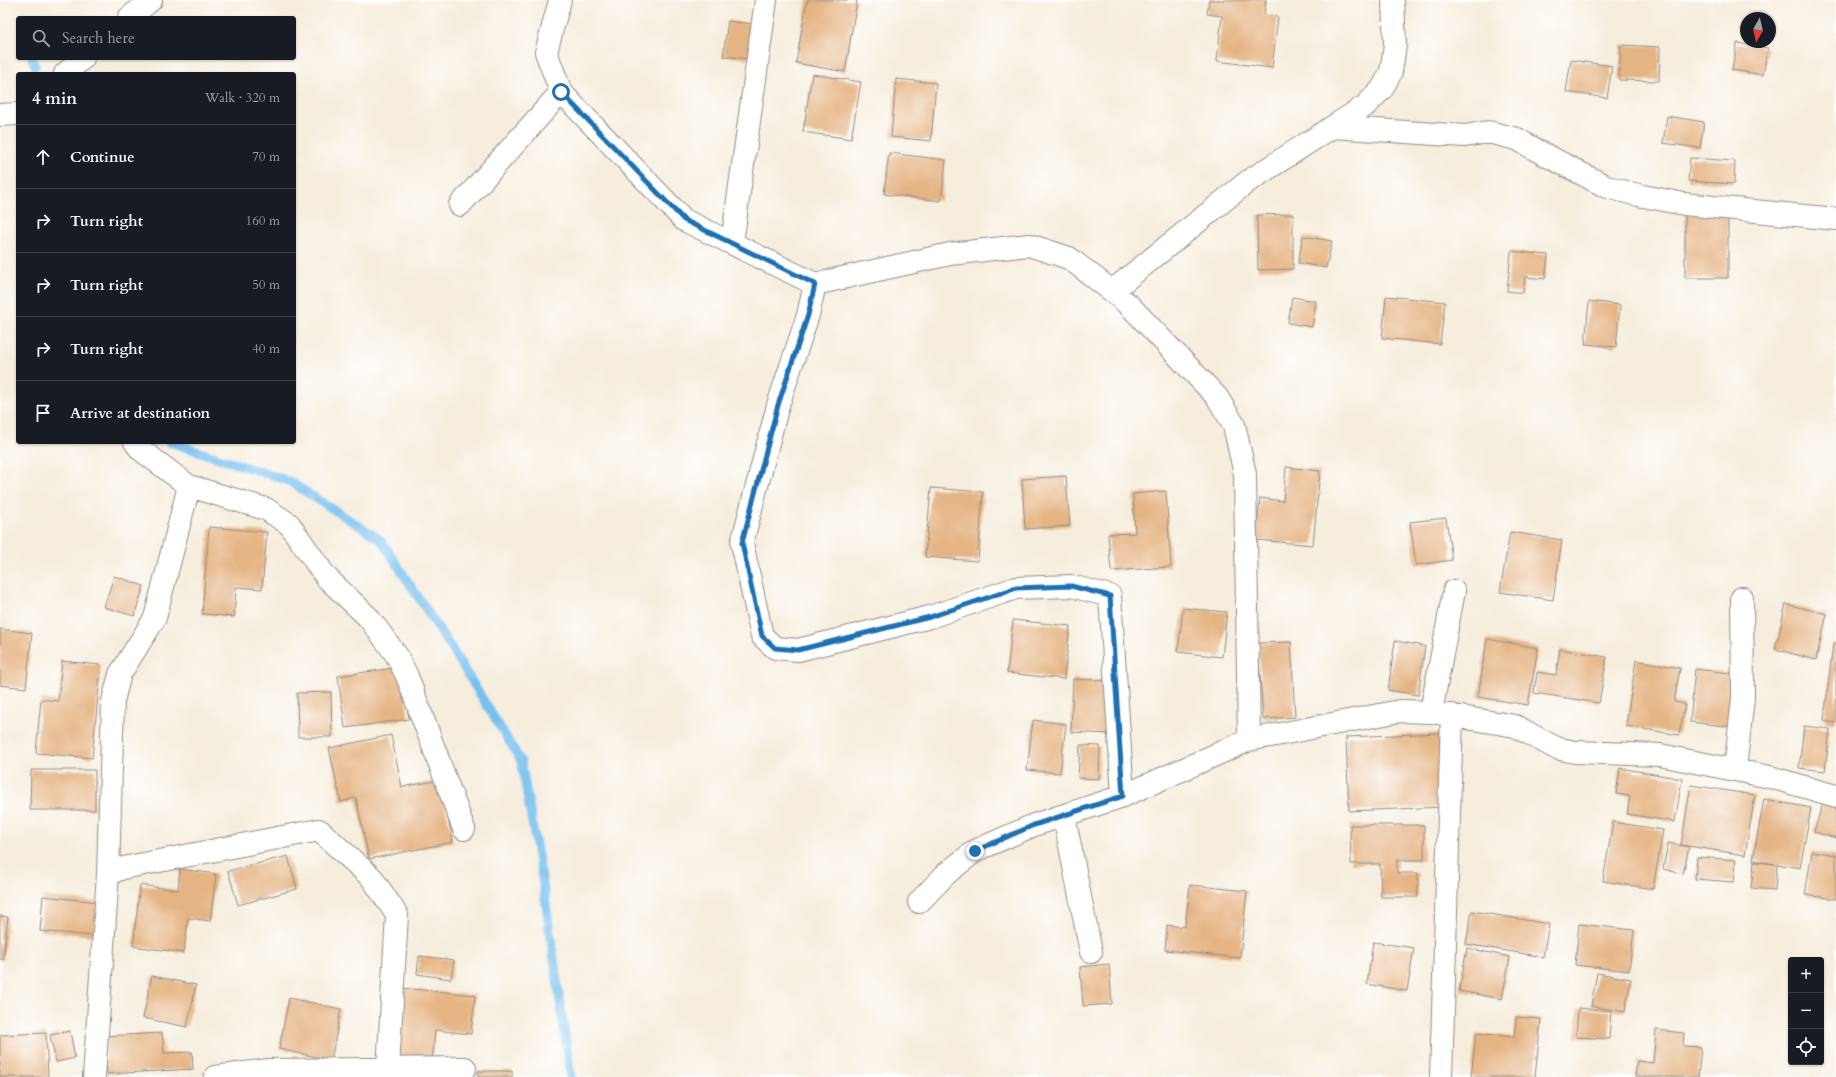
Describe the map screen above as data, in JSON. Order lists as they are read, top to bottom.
{
  "north": "bottom",
  "page": {
    "search": "Search here",
    "heading": ["4 min", "Walk · 320 m"],
    "list": [
      ["Continue", "70 m"],
      ["Turn right", "160 m"],
      ["Turn right", "50 m"],
      ["Turn right", "40 m"],
      "Arrive at destination"
    ],
    "map_buttons": ["+", "−"]
  }
}
